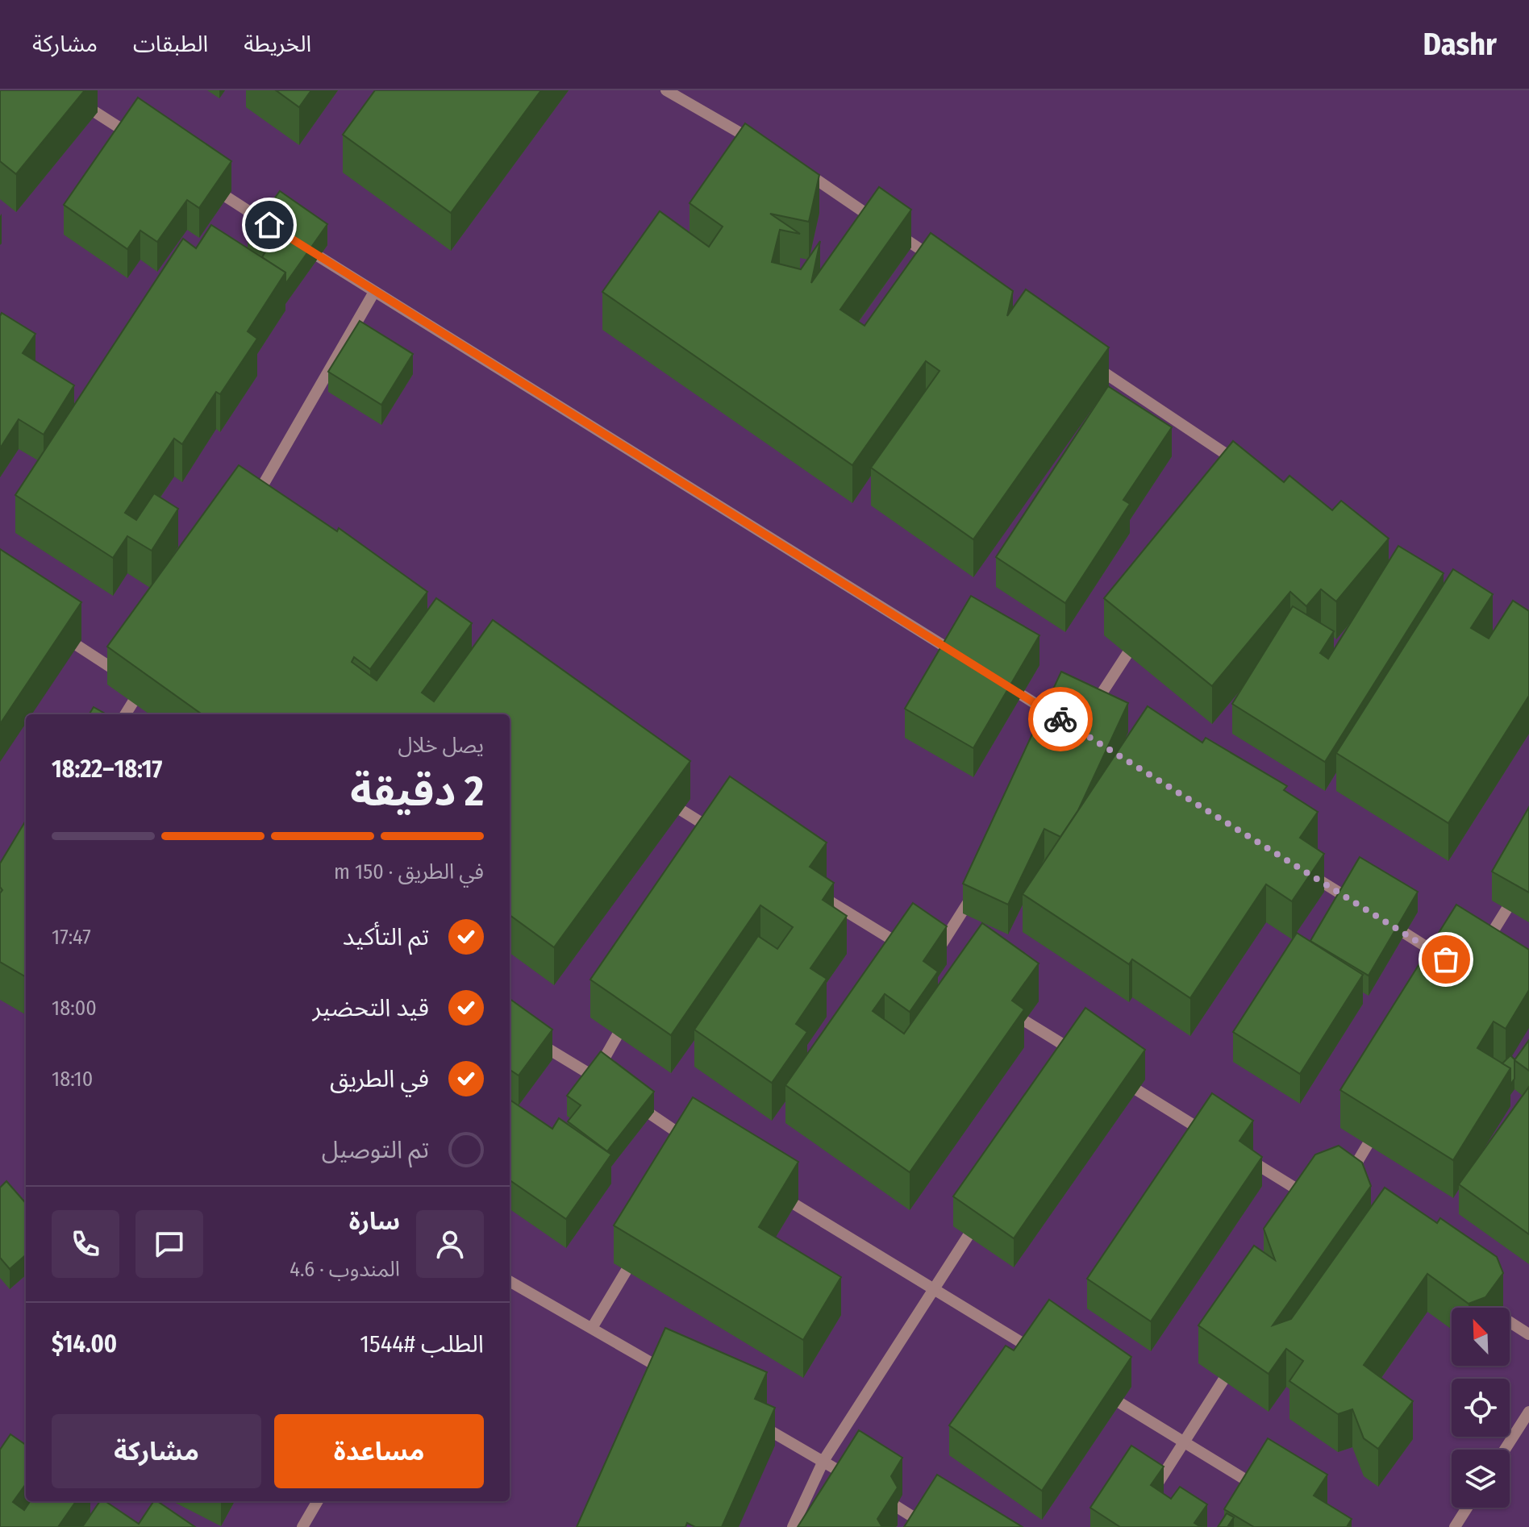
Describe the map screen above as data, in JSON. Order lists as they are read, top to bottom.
{
  "north": "top left",
  "page": {
    "header": "Dashr",
    "nav": ["الخريطة", "الطبقات", "مشاركة"],
    "heading": ["2 دقيقة", "يصل خلال", "18:17–18:22"],
    "panel": [
      "سارة",
      "المندوب · 4.6",
      "الطلب #1544",
      "$14.00"
    ],
    "bar": "في الطريق · 150 m",
    "list": [
      ["تم التأكيد", "17:47"],
      ["قيد التحضير", "18:00"],
      ["في الطريق", "18:10"],
      "تم التوصيل"
    ],
    "buttons": ["مساعدة", "مشاركة"]
  }
}
